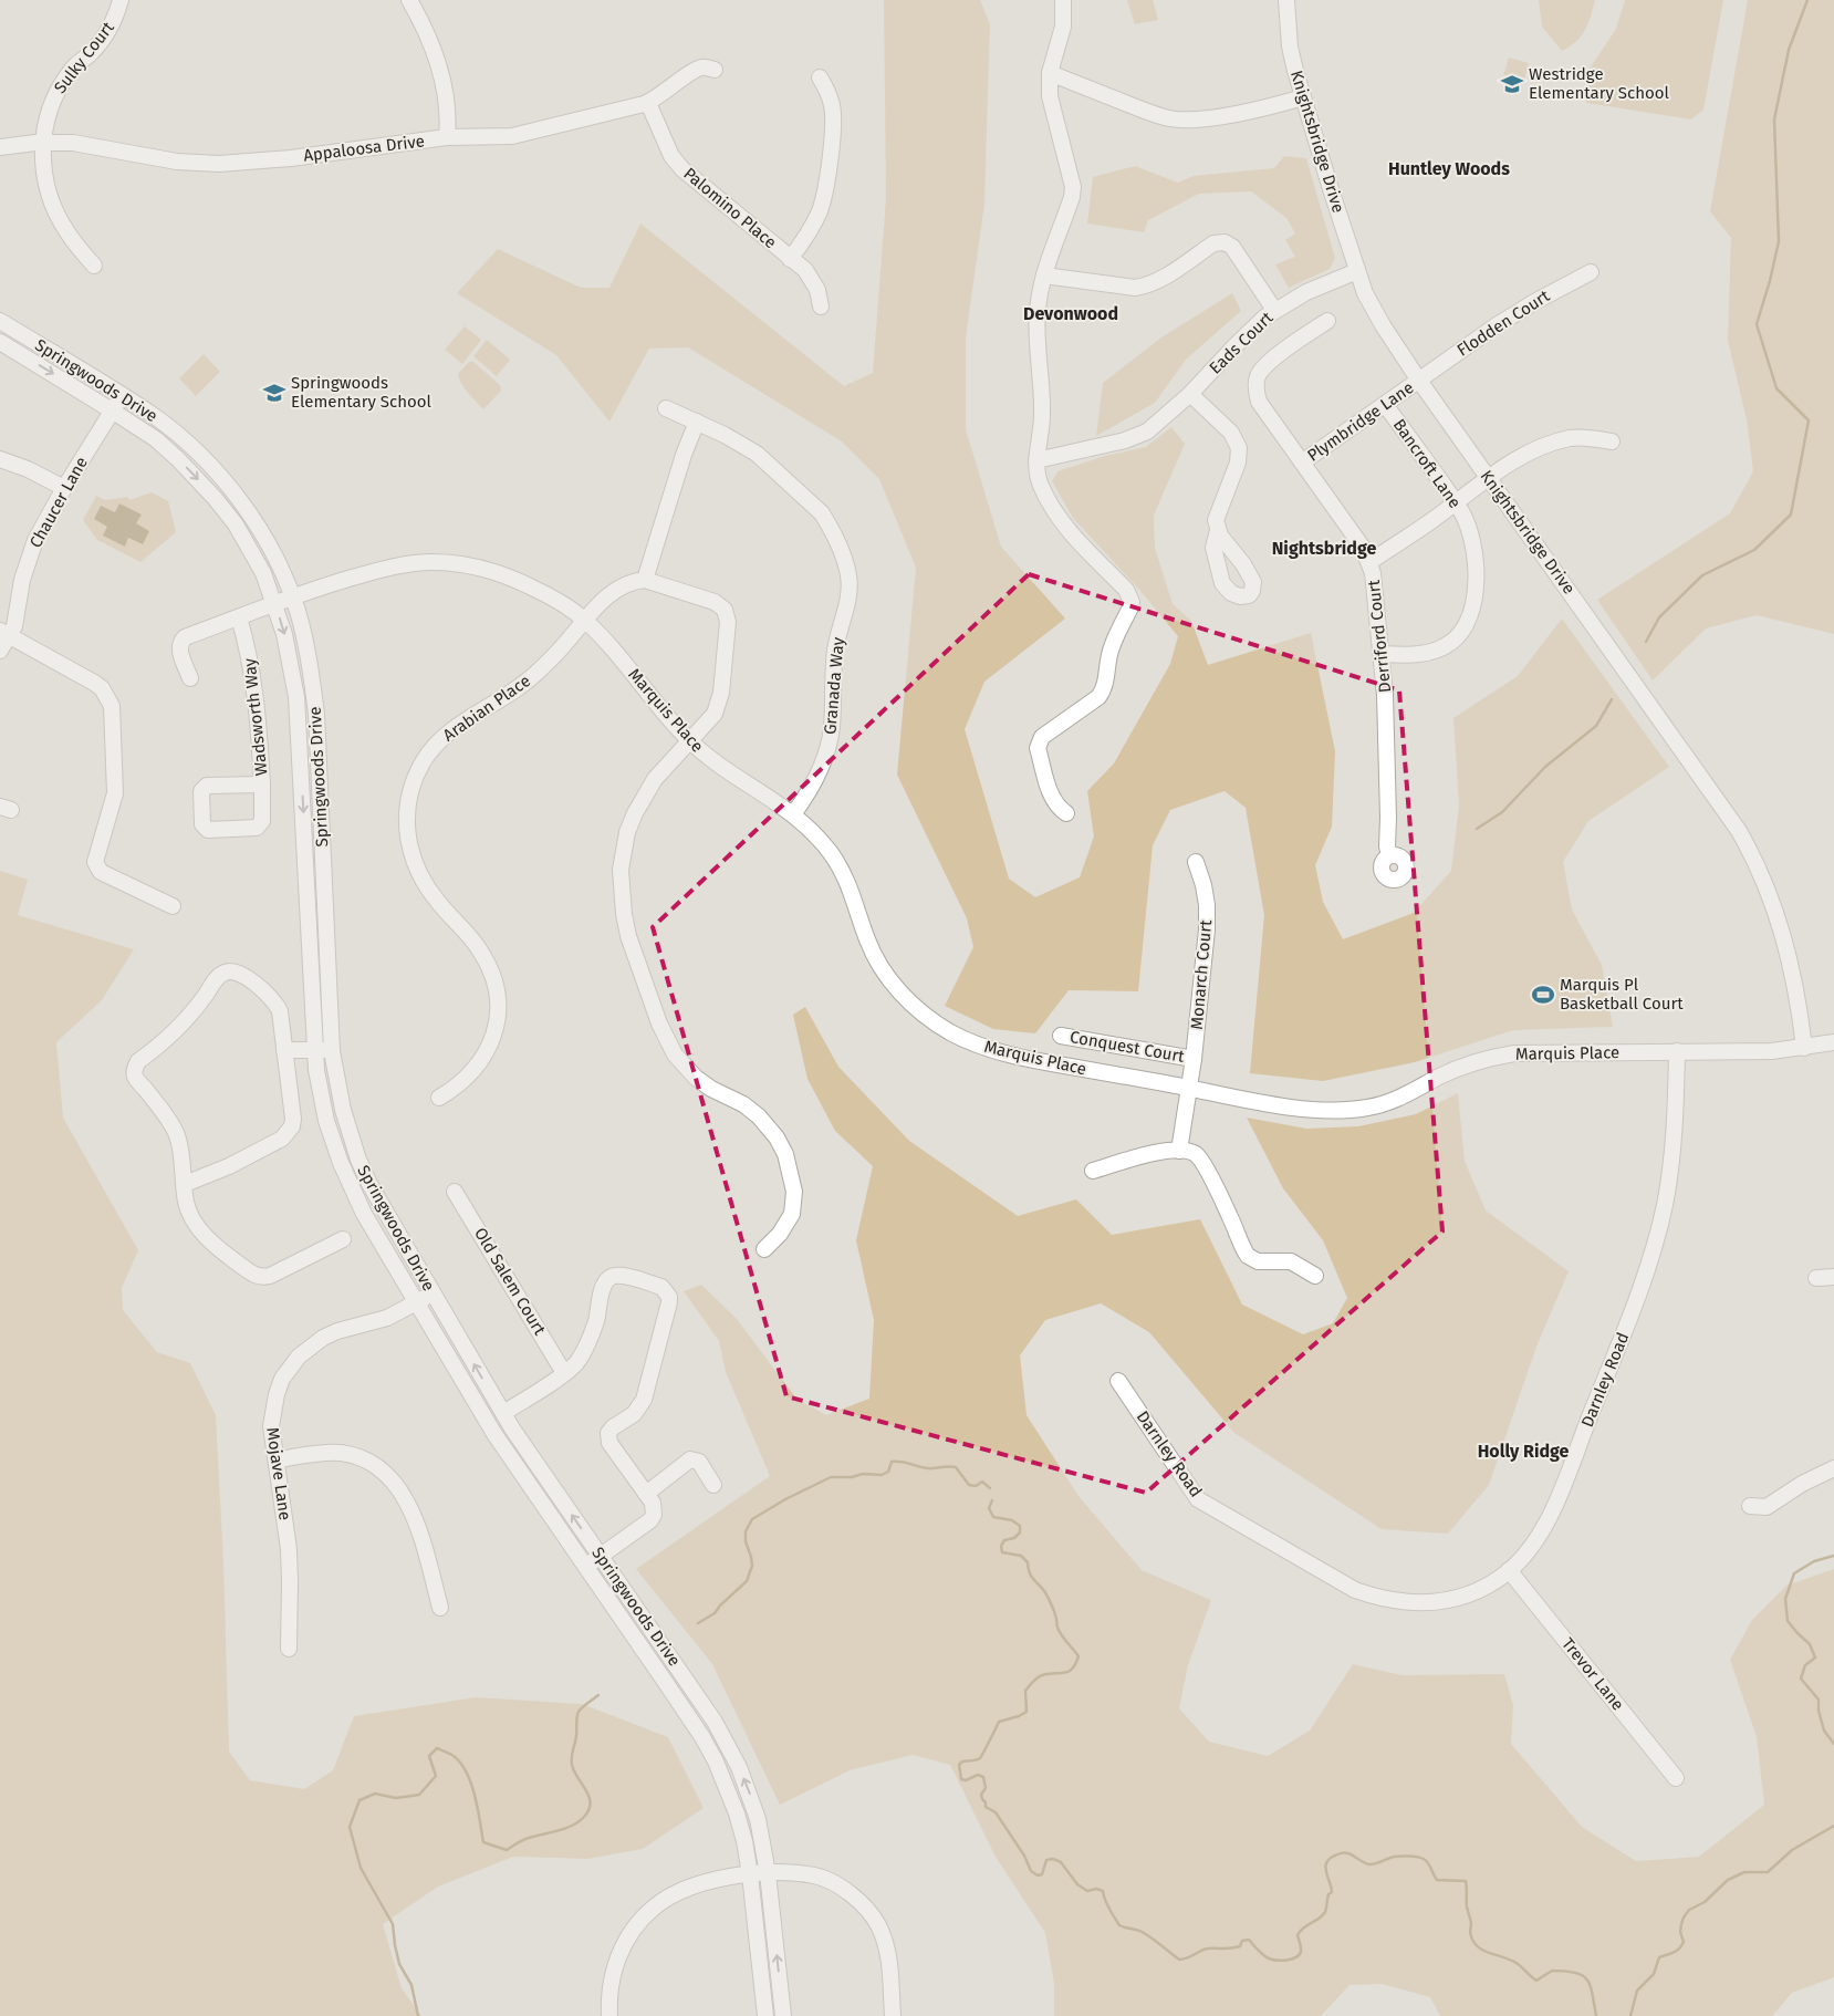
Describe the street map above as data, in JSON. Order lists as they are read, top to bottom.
{
  "streets": {
    "street": [
      "Sulky Court",
      "Knightsbridge Drive",
      "Appaloosa Drive",
      "Palomino Place",
      "Flodden Court",
      "Eads Court",
      "Springwoods Drive",
      "Plymbridge Lane",
      "Bancroft Lane",
      "Chaucer Lane",
      "Derriford Court",
      "Granada Way",
      "Arabian Place",
      "Marquis Place",
      "Wadsworth Way",
      "Monarch Court",
      "Conquest Court",
      "Old Salem Court",
      "Darnley Road",
      "Mojave Lane",
      "Trevor Lane"
    ]
  },
  "crossings": [
    ["Sulky Court", "Appaloosa Drive"],
    ["Knightsbridge Drive", "Flodden Court"],
    ["Knightsbridge Drive", "Eads Court"],
    ["Knightsbridge Drive", "Plymbridge Lane"],
    ["Knightsbridge Drive", "Marquis Place"],
    ["Appaloosa Drive", "Palomino Place"],
    ["Flodden Court", "Plymbridge Lane"],
    ["Springwoods Drive", "Chaucer Lane"],
    ["Springwoods Drive", "Marquis Place"],
    ["Springwoods Drive", "Mojave Lane"],
    ["Plymbridge Lane", "Bancroft Lane"],
    ["Plymbridge Lane", "Derriford Court"],
    ["Bancroft Lane", "Derriford Court"],
    ["Granada Way", "Marquis Place"],
    ["Arabian Place", "Marquis Place"],
    ["Marquis Place", "Monarch Court"],
    ["Marquis Place", "Darnley Road"],
    ["Monarch Court", "Conquest Court"],
    ["Darnley Road", "Trevor Lane"]
  ],
  "districts": [
    "Huntley Woods",
    "Devonwood",
    "Nightsbridge",
    "Holly Ridge"
  ],
  "places": {
    "school or university": ["Westridge Elementary School", "Springwoods Elementary School"],
    "sports": ["Marquis Pl Basketball Court"]
  }
}
